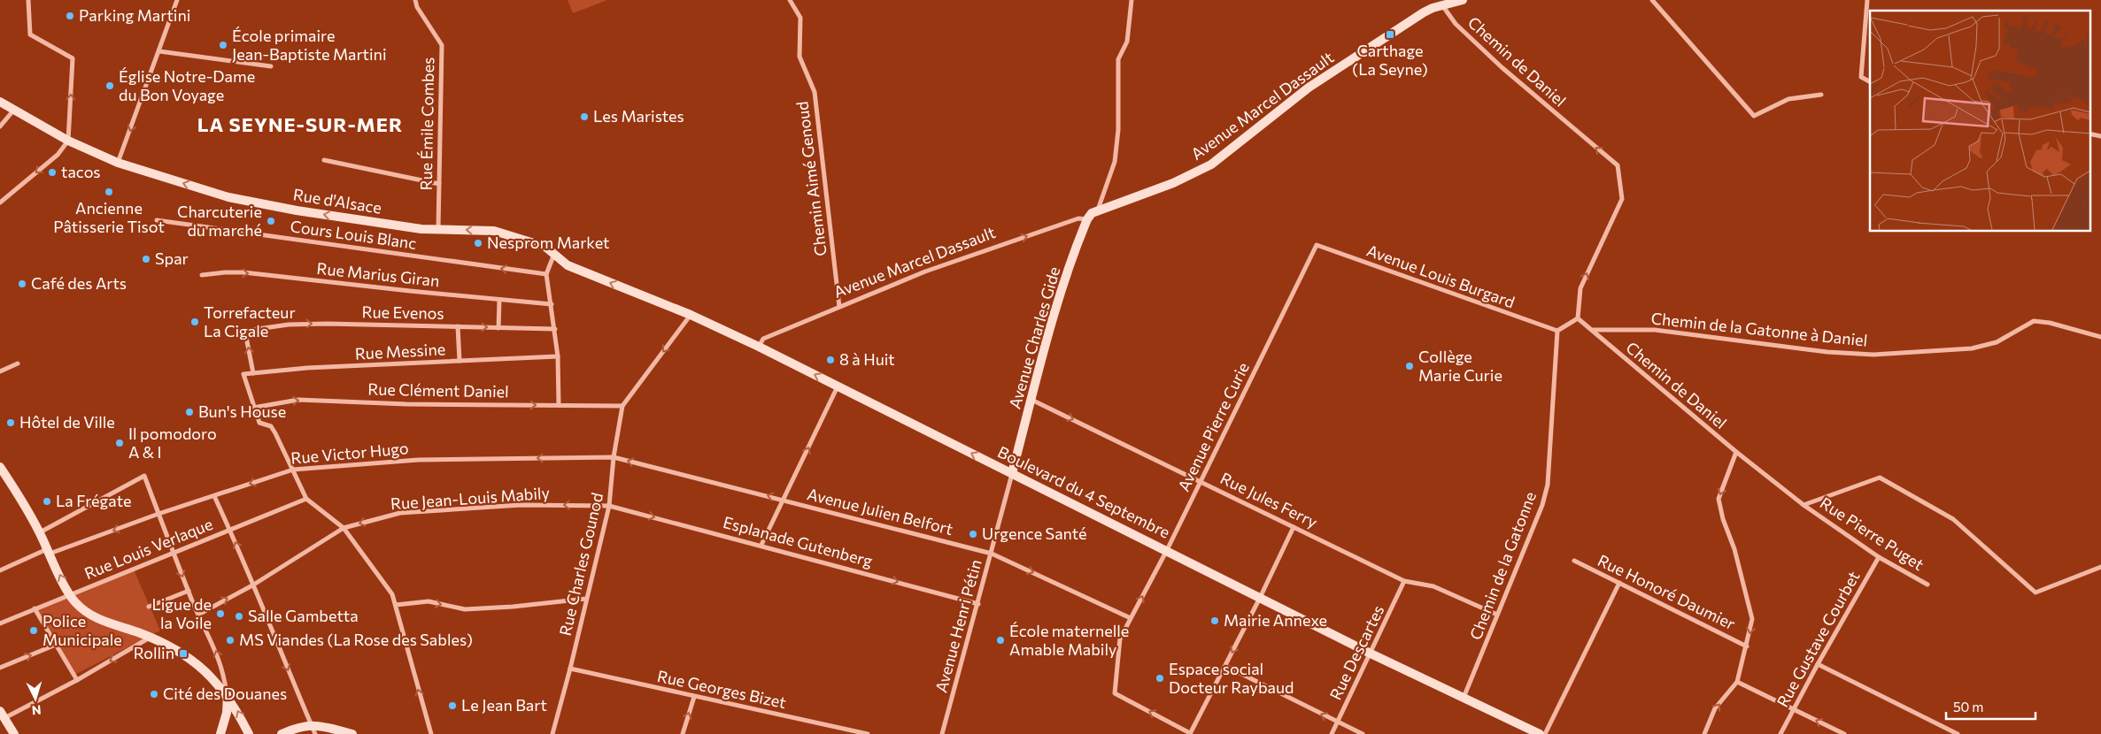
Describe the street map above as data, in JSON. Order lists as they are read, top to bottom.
{
  "streets": {
    "street": [
      "Chemin de Daniel",
      "Avenue Marcel Dassault",
      "Rue Émile Combes",
      "Chemin Aimé Genoud",
      "Rue d'Alsace",
      "Cours Louis Blanc",
      "Rue Marius Giran",
      "Avenue Louis Burgard",
      "Rue Evenos",
      "Chemin de la Gatonne à Daniel",
      "Avenue Charles Gide",
      "Rue Messine",
      "Rue Clément Daniel",
      "Avenue Pierre Curie",
      "Rue Victor Hugo",
      "Boulevard du 4 Septembre",
      "Rue Jean-Louis Mabily",
      "Rue Jules Ferry",
      "Avenue Julien Belfort",
      "Rue Pierre Puget",
      "Esplanade Gutenberg",
      "Rue Louis Verlaque",
      "Rue Charles Gounod",
      "Chemin de la Gatonne",
      "Rue Honoré Daumier",
      "Avenue Henri Pétin",
      "Rue Gustave Courbet",
      "Rue Descartes",
      "Rue Georges Bizet"
    ]
  },
  "crossings": [
    ["Chemin de Daniel", "Avenue Marcel Dassault"],
    ["Chemin de Daniel", "Chemin de la Gatonne à Daniel"],
    ["Chemin de Daniel", "Rue Pierre Puget"],
    ["Avenue Marcel Dassault", "Chemin Aimé Genoud"],
    ["Avenue Marcel Dassault", "Avenue Charles Gide"],
    ["Avenue Marcel Dassault", "Boulevard du 4 Septembre"],
    ["Rue Émile Combes", "Rue d'Alsace"],
    ["Rue d'Alsace", "Boulevard du 4 Septembre"],
    ["Rue d'Alsace", "Rue Charles Gounod"],
    ["Avenue Louis Burgard", "Avenue Pierre Curie"],
    ["Avenue Louis Burgard", "Chemin de la Gatonne"],
    ["Rue Evenos", "Rue Messine"],
    ["Avenue Charles Gide", "Boulevard du 4 Septembre"],
    ["Avenue Charles Gide", "Rue Jules Ferry"],
    ["Avenue Charles Gide", "Avenue Henri Pétin"],
    ["Rue Messine", "Rue Clément Daniel"],
    ["Rue Clément Daniel", "Rue Charles Gounod"],
    ["Avenue Pierre Curie", "Boulevard du 4 Septembre"],
    ["Avenue Pierre Curie", "Rue Jules Ferry"],
    ["Avenue Pierre Curie", "Avenue Julien Belfort"],
    ["Rue Victor Hugo", "Avenue Julien Belfort"],
    ["Rue Victor Hugo", "Rue Charles Gounod"],
    ["Boulevard du 4 Septembre", "Rue Charles Gounod"],
    ["Boulevard du 4 Septembre", "Chemin de la Gatonne"],
    ["Boulevard du 4 Septembre", "Avenue Henri Pétin"],
    ["Boulevard du 4 Septembre", "Rue Descartes"],
    ["Rue Jean-Louis Mabily", "Esplanade Gutenberg"],
    ["Rue Jean-Louis Mabily", "Rue Charles Gounod"],
    ["Rue Jules Ferry", "Chemin de la Gatonne"],
    ["Rue Jules Ferry", "Rue Descartes"],
    ["Avenue Julien Belfort", "Rue Charles Gounod"],
    ["Avenue Julien Belfort", "Avenue Henri Pétin"],
    ["Rue Pierre Puget", "Rue Gustave Courbet"],
    ["Esplanade Gutenberg", "Rue Charles Gounod"],
    ["Esplanade Gutenberg", "Avenue Henri Pétin"],
    ["Rue Charles Gounod", "Rue Georges Bizet"]
  ],
  "one_way": [
    "Chemin de Daniel",
    "Rue d'Alsace",
    "Cours Louis Blanc",
    "Rue Marius Giran",
    "Rue Evenos",
    "Rue Clément Daniel",
    "Rue Victor Hugo",
    "Rue Jules Ferry",
    "Esplanade Gutenberg"
  ],
  "districts": ["LA SEYNE-SUR-MER"],
  "places": {
    "other": [
      "Parking Martini",
      "École primaire Jean-Baptiste Martini",
      "Église Notre-Dame du Bon Voyage",
      "Les Maristes",
      "tacos",
      "Ancienne Pâtisserie Tisot",
      "Charcuterie du marché",
      "Nesprom Market",
      "Spar",
      "Café des Arts",
      "Torrefacteur La Cigale",
      "8 à Huit",
      "Collège Marie Curie",
      "Bun's House",
      "Hôtel de Ville",
      "Il pomodoro A & I",
      "La Frégate",
      "Urgence Santé",
      "Ligue de la Voile",
      "Salle Gambetta",
      "Mairie Annexe",
      "Police Municipale",
      "MS Viandes (La Rose des Sables)",
      "École maternelle Amable Mabily",
      "Espace social Docteur Raybaud",
      "Cité des Douanes",
      "Le Jean Bart"
    ],
    "transit": ["Carthage (La Seyne)", "Rollin"]
  },
  "scale_bar": "50 m",
  "north": "bottom"
}
